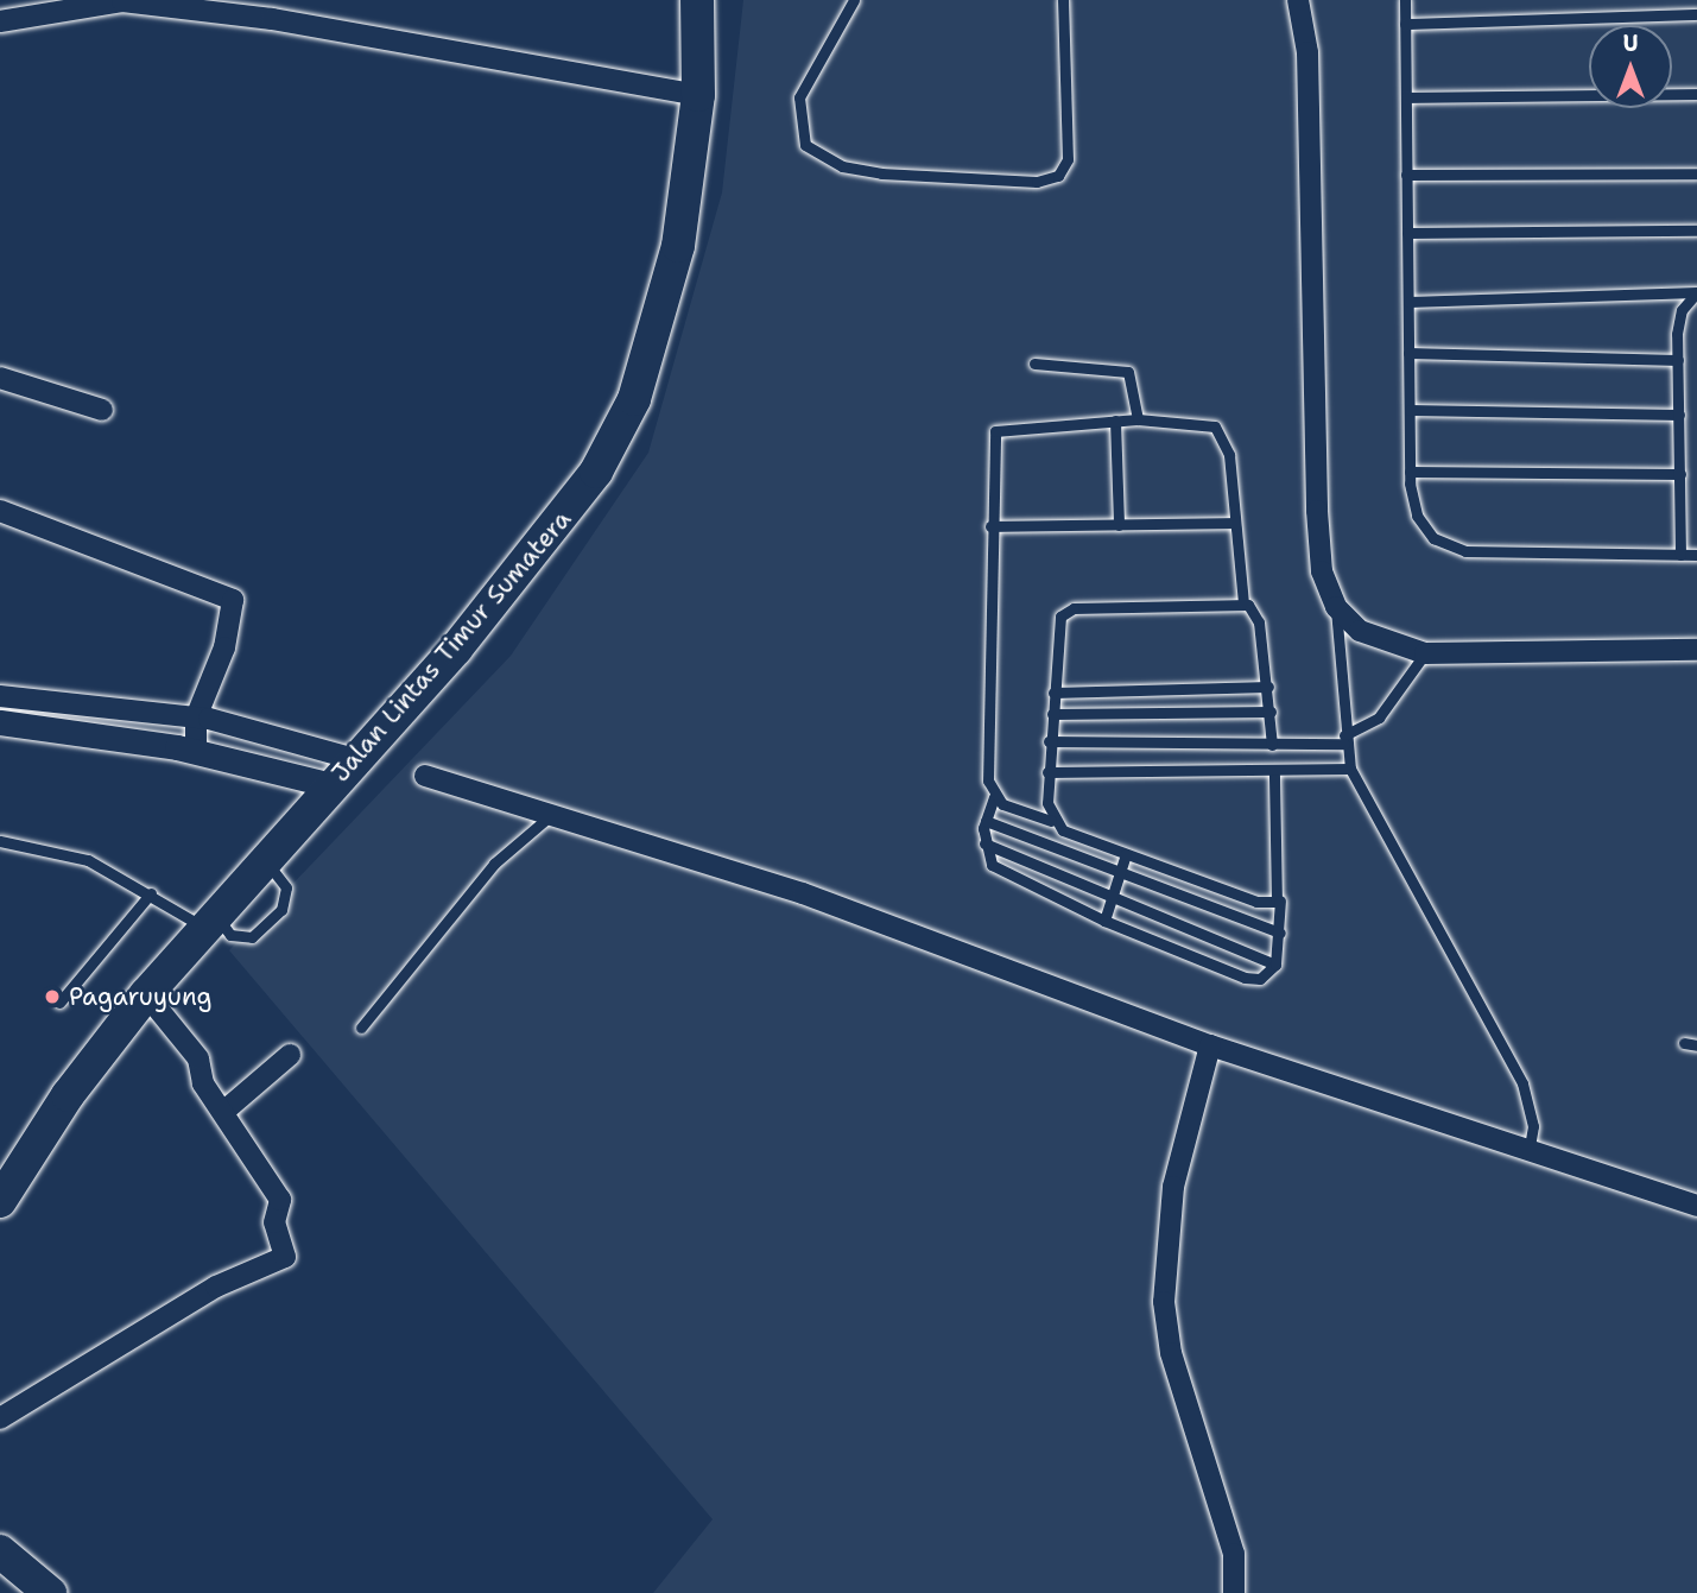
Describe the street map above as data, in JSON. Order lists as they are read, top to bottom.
{
  "streets": {
    "highway": ["Jalan Lintas Timur Sumatera"]
  },
  "places": ["Pagaruyung"],
  "north": "top"
}
